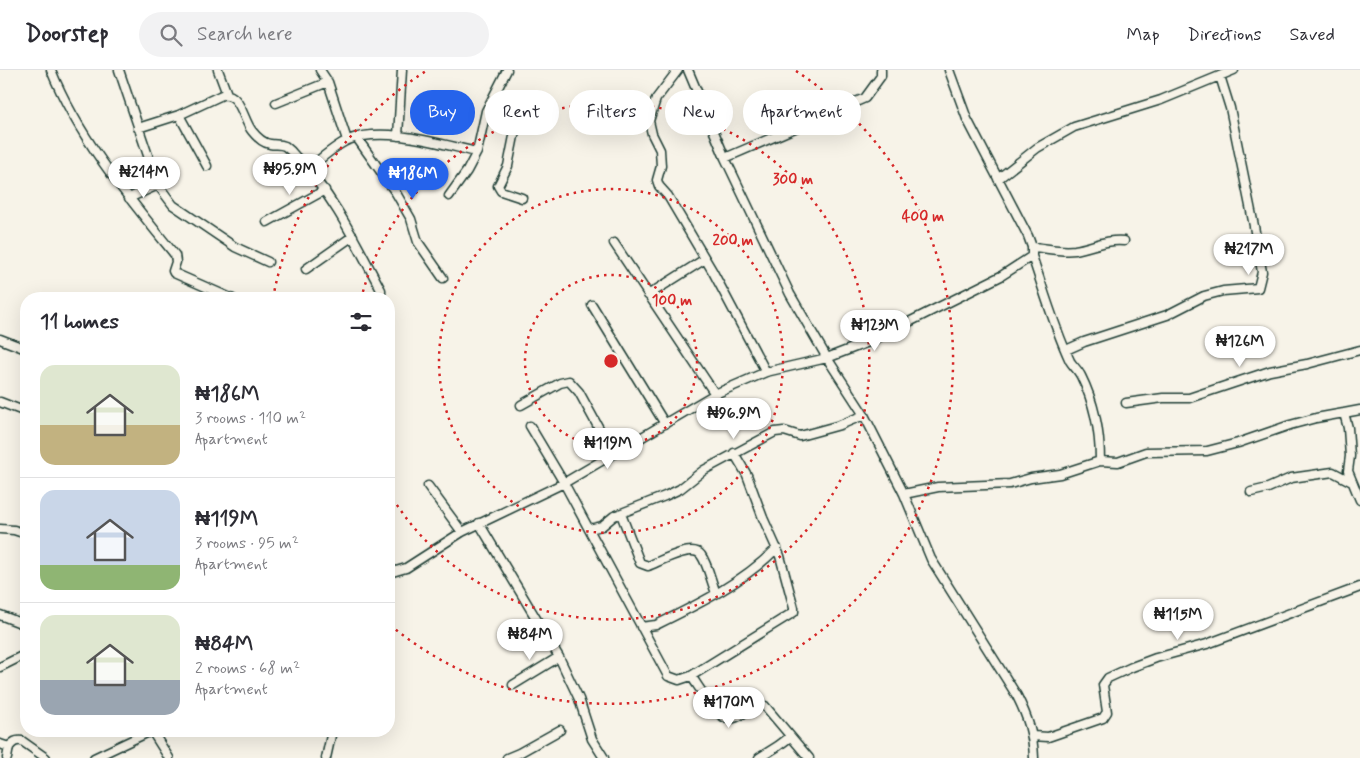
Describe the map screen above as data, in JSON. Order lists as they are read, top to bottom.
{
  "page": {
    "header": "Doorstep",
    "search": "Search here",
    "nav": ["Map", "Directions", "Saved"],
    "chip": [
      "Buy",
      "Rent",
      "Filters",
      "New",
      "Apartment"
    ],
    "price": [
      "₦95.9M",
      "₦214M",
      "₦186M",
      "₦217M",
      "₦123M",
      "₦126M",
      "₦96.9M",
      "₦119M",
      "₦115M",
      "₦84M",
      "₦170M"
    ],
    "heading": "11 homes",
    "list": [
      {
        "name": "₦186M",
        "note": "3 rooms · 110 m² · Apartment"
      },
      {
        "name": "₦119M",
        "note": "3 rooms · 95 m² · Apartment"
      },
      {
        "name": "₦84M",
        "note": "2 rooms · 68 m² · Apartment"
      }
    ]
  },
  "rings": [
    "300 m",
    "400 m",
    "200 m",
    "100 m"
  ]
}
